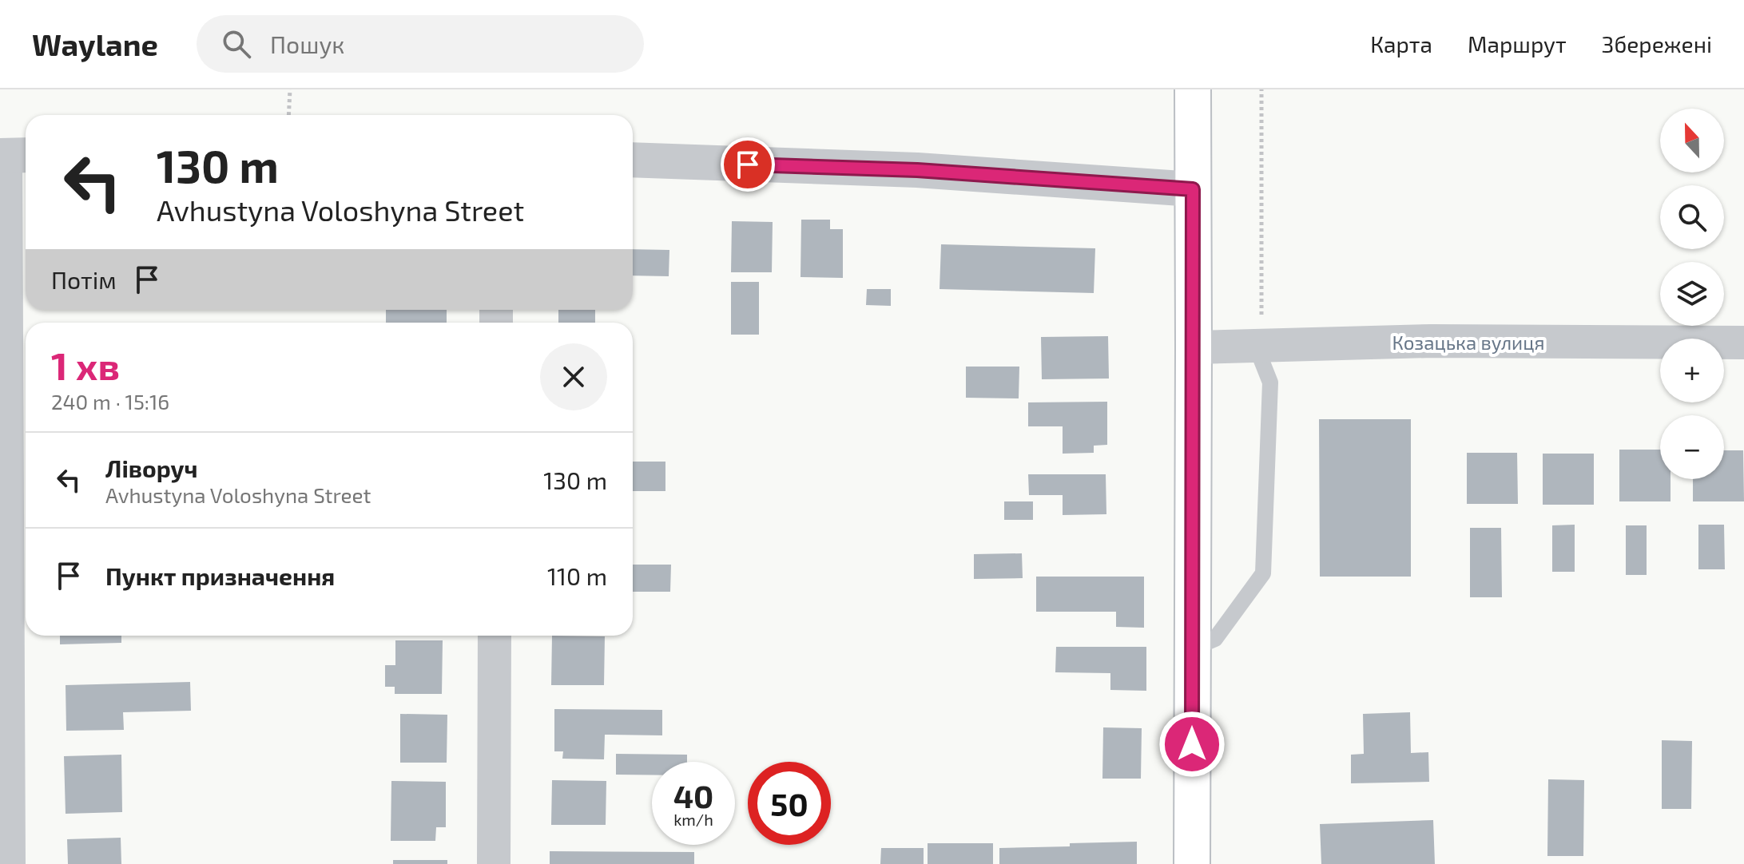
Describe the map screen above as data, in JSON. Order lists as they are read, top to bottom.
{
  "streets": {
    "street": ["Козацька вулиця"]
  },
  "north": "top",
  "page": {
    "header": "Waylane",
    "search": "Пошук",
    "nav": ["Карта", "Маршрут", "Збережені"],
    "map_buttons": ["+", "−"],
    "turn": ["130 m", "Avhustyna Voloshyna Street"],
    "then": "Потім",
    "heading": ["1 хв", "240 m · 15:16"],
    "list": [
      {
        "name": "Ліворуч",
        "note": "Avhustyna Voloshyna Street",
        "value": "130 m"
      },
      {
        "name": "Пункт призначення",
        "value": "110 m"
      }
    ],
    "speed": "40 km/h",
    "limit": "50"
  }
}
